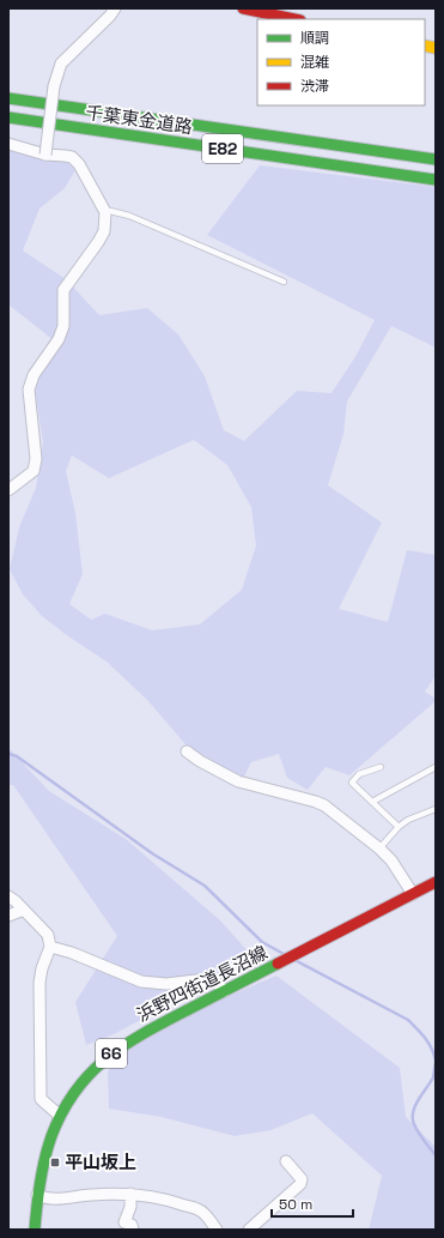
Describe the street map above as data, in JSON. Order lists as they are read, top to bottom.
{
  "streets": {
    "main road": [
      "千葉東金道路",
      "E82",
      "浜野四街道長沼線",
      "66"
    ]
  },
  "places": {
    "transit": ["平山坂上"]
  },
  "legend": ["順調", "混雑", "渋滞"],
  "scale_bar": "50 m"
}
